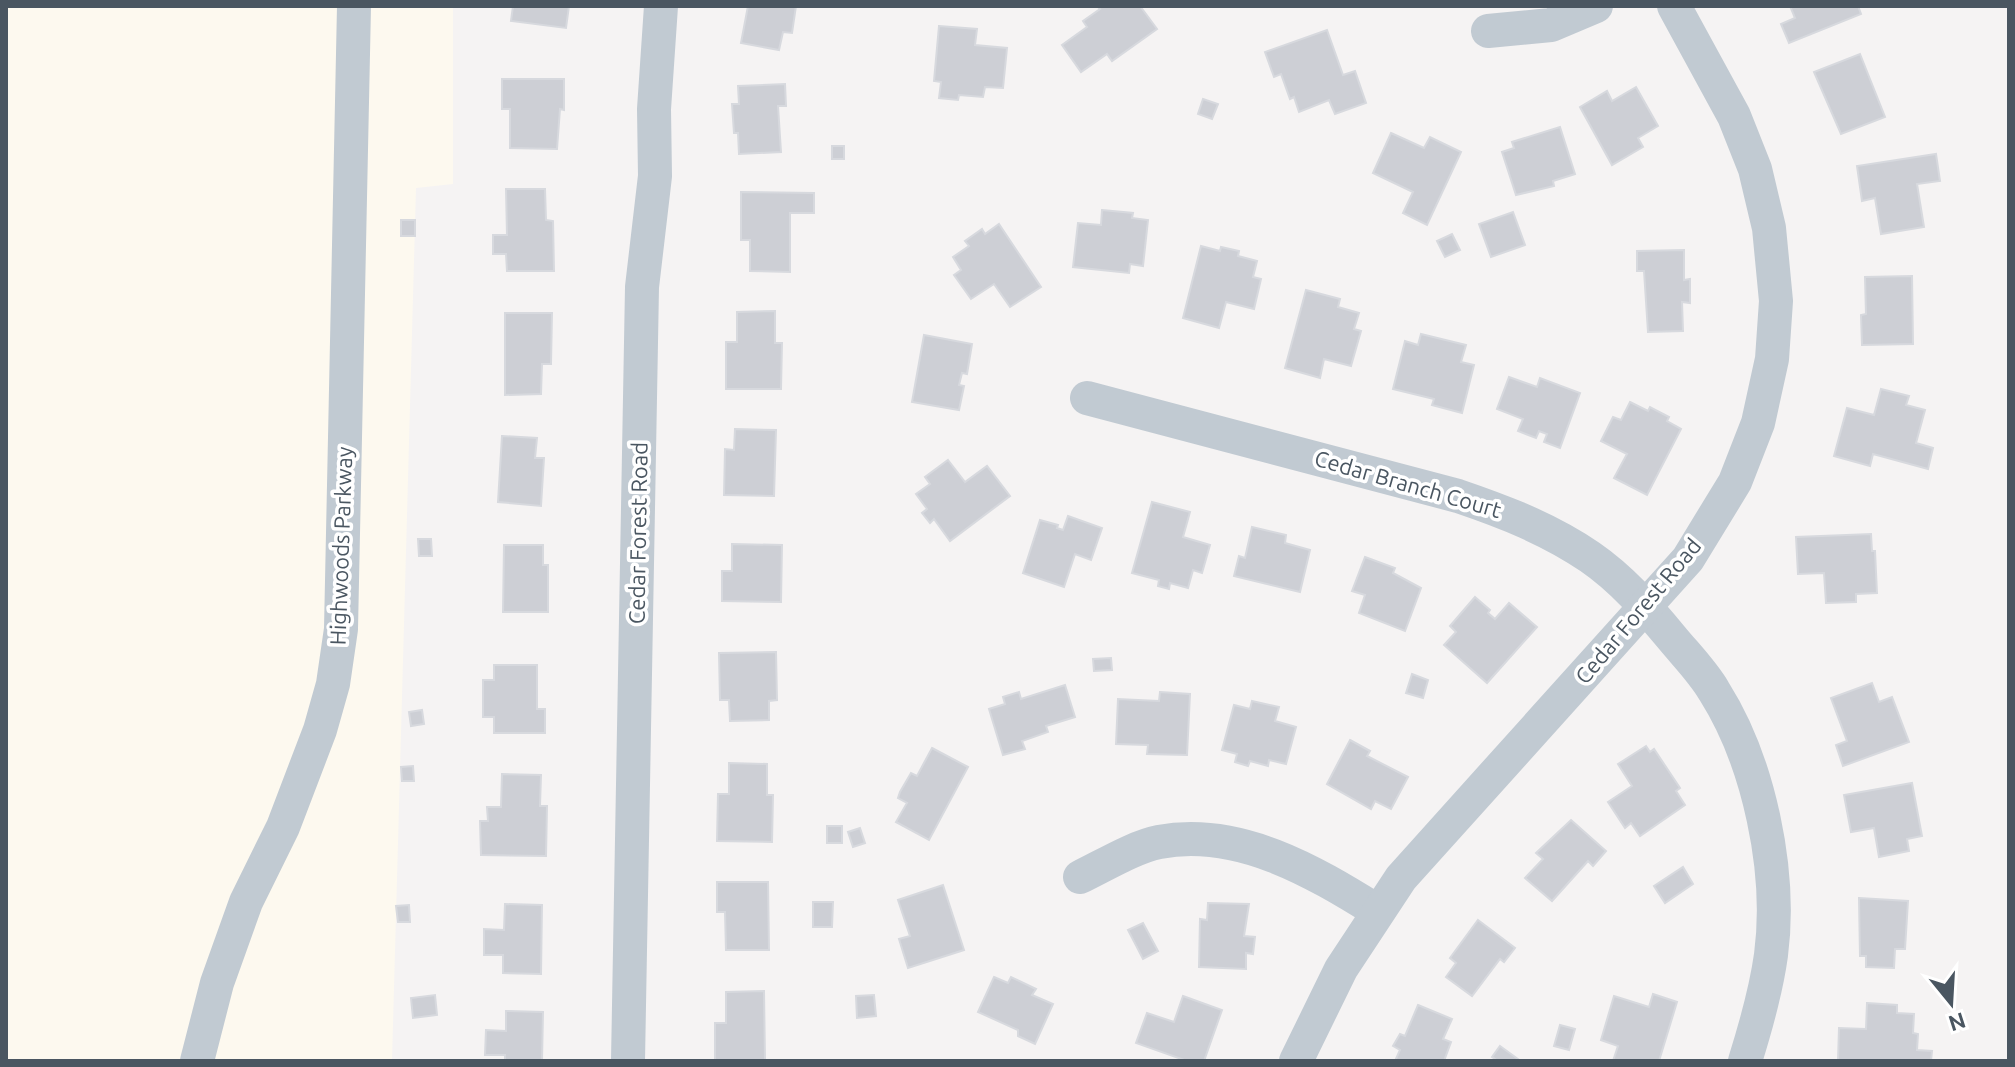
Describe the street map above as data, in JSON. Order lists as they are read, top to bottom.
{
  "streets": {
    "street": ["Cedar Branch Court", "Cedar Forest Road", "Highwoods Parkway"]
  },
  "crossings": [
    ["Cedar Branch Court", "Cedar Forest Road"]
  ],
  "north": "bottom"
}
